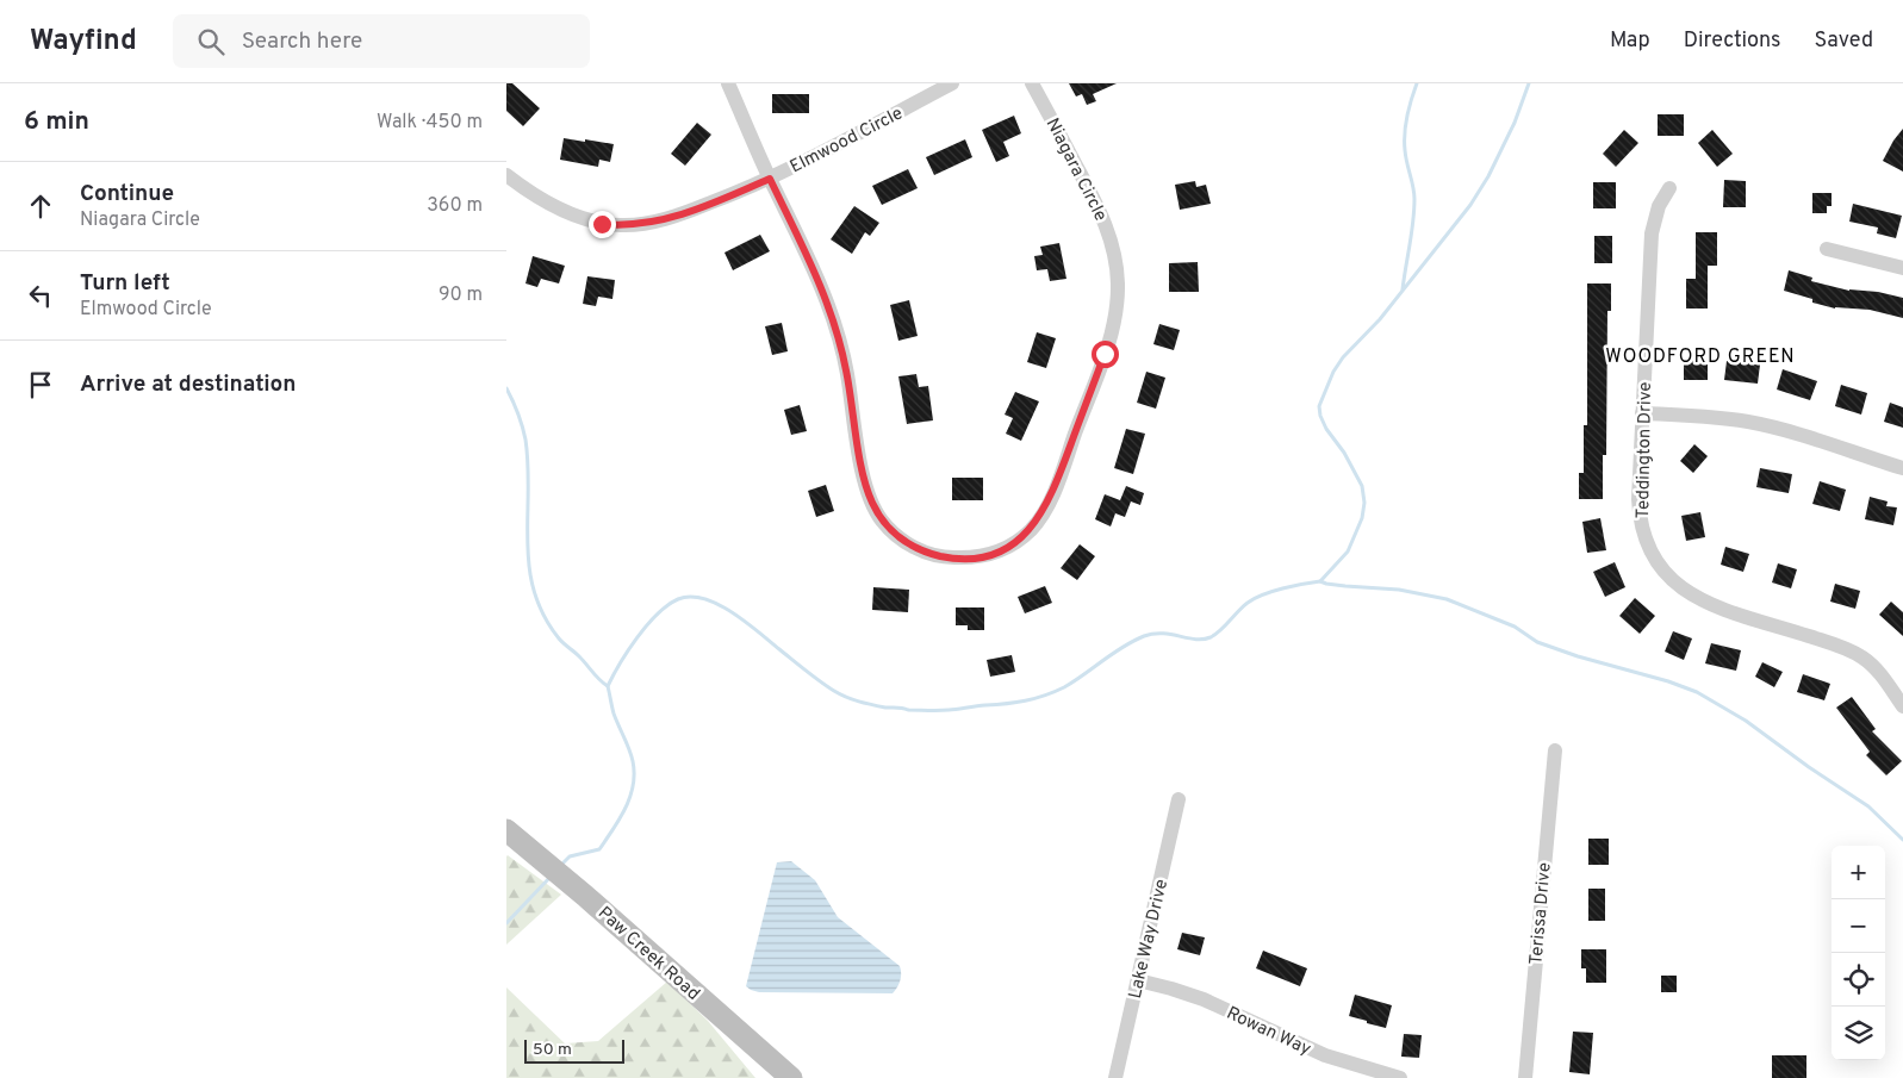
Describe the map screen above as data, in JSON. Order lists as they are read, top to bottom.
{
  "streets": {
    "street": [
      "Elmwood Circle",
      "Niagara Circle",
      "Teddington Drive",
      "Terissa Drive",
      "Lake Way Drive",
      "Paw Creek Road",
      "Rowan Way"
    ]
  },
  "crossings": [
    ["Elmwood Circle", "Niagara Circle"],
    ["Lake Way Drive", "Rowan Way"]
  ],
  "districts": ["WOODFORD GREEN"],
  "scale_bar": "50 m",
  "page": {
    "header": "Wayfind",
    "search": "Search here",
    "nav": ["Map", "Directions", "Saved"],
    "heading": ["6 min", "Walk · 450 m"],
    "list": [
      ["Continue", "Niagara Circle", "360 m"],
      ["Turn left", "Elmwood Circle", "90 m"],
      "Arrive at destination"
    ],
    "map_buttons": ["+", "−"],
    "scale": "50 m"
  }
}
